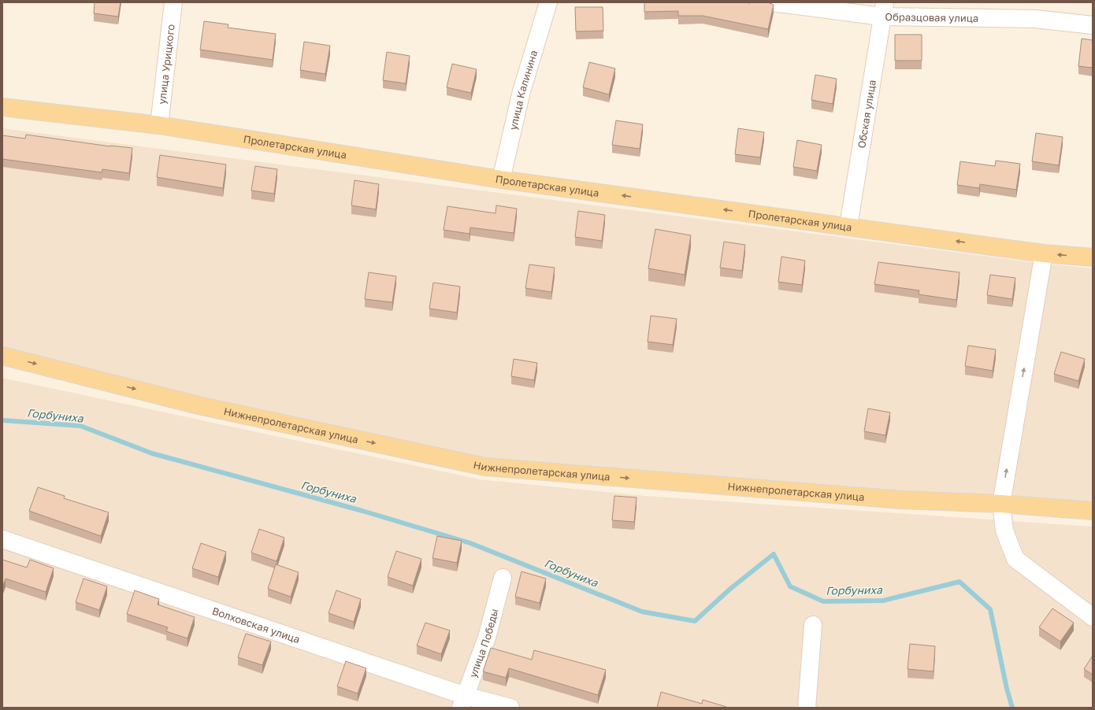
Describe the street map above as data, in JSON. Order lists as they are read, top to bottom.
{
  "streets": {
    "main road": ["Пролетарская улица", "Нижнепролетарская улица"],
    "street": [
      "Образцовая улица",
      "улица Урицкого",
      "улица Калинина",
      "Обская улица",
      "Волховская улица",
      "улица Победы"
    ]
  },
  "crossings": [
    ["Образцовая улица", "Обская улица"],
    ["улица Урицкого", "Пролетарская улица"],
    ["улица Калинина", "Пролетарская улица"],
    ["Обская улица", "Пролетарская улица"],
    ["Волховская улица", "улица Победы"]
  ],
  "one_way": ["Пролетарская улица", "Нижнепролетарская улица"],
  "water": ["Горбуниха"]
}
